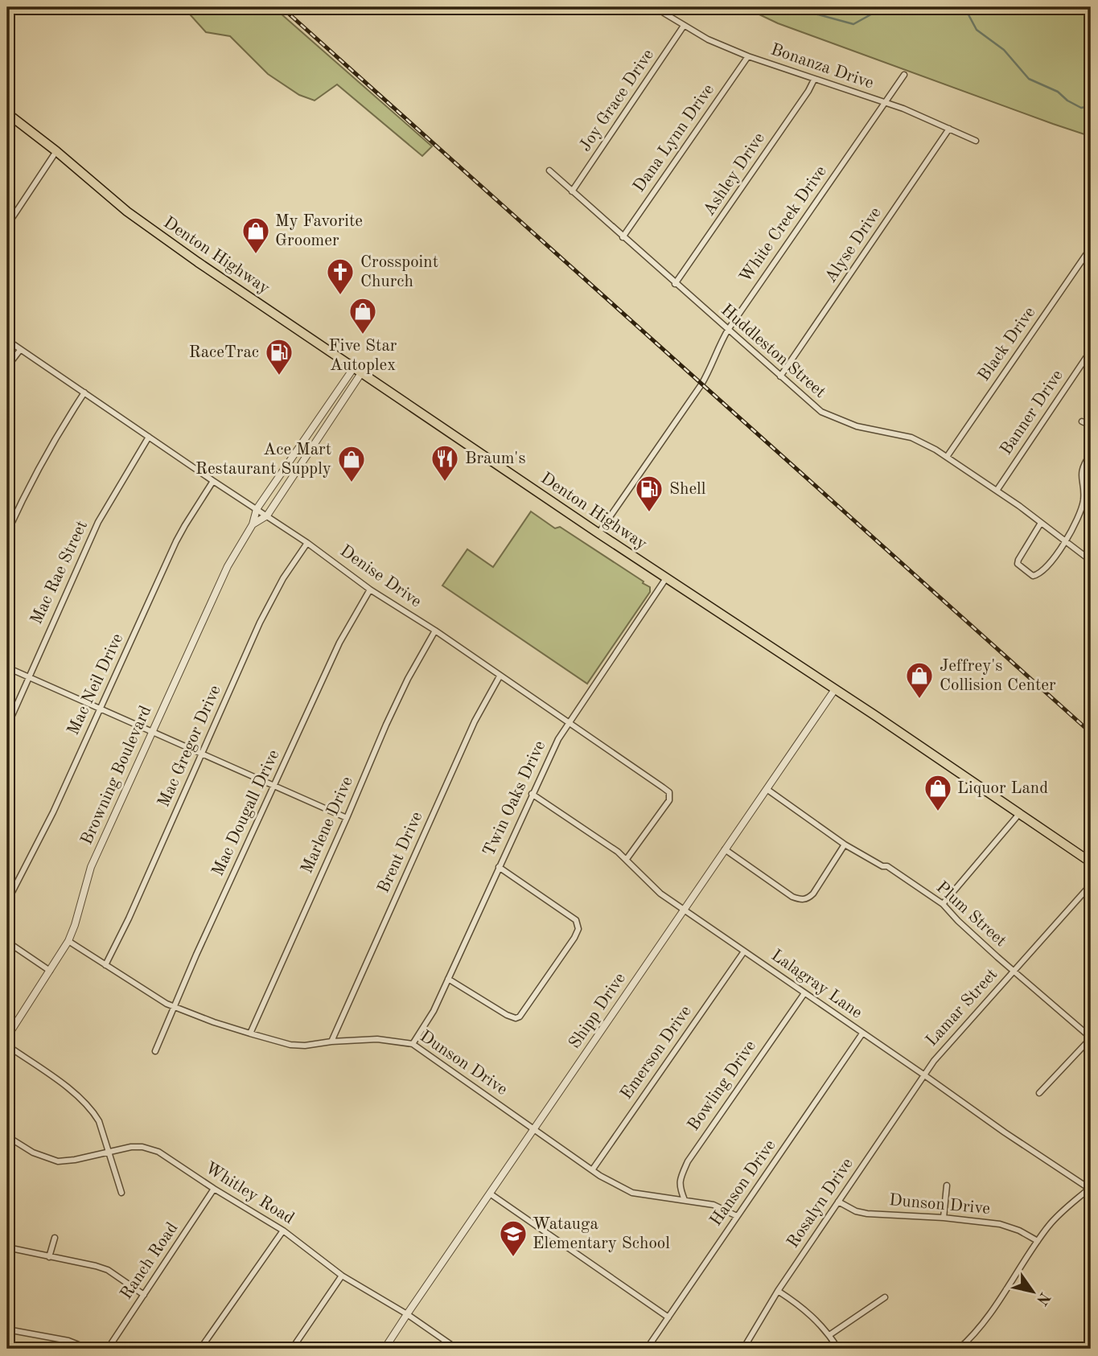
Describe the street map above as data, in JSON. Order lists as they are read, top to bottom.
{
  "streets": {
    "main road": ["Denton Highway"],
    "street": [
      "Bonanza Drive",
      "Joy Grace Drive",
      "Dana Lynn Drive",
      "Ashley Drive",
      "White Creek Drive",
      "Alyse Drive",
      "Black Drive",
      "Huddleston Street",
      "Banner Drive",
      "Mac Rae Street",
      "Denise Drive",
      "Mac Neil Drive",
      "Mac Gregor Drive",
      "Browning Boulevard",
      "Twin Oaks Drive",
      "Mac Dougall Drive",
      "Marlene Drive",
      "Brent Drive",
      "Plum Street",
      "Lalagray Lane",
      "Lamar Street",
      "Shipp Drive",
      "Emerson Drive",
      "Dunson Drive",
      "Bowling Drive",
      "Hanson Drive",
      "Whitley Road",
      "Rosalyn Drive",
      "Ranch Road"
    ]
  },
  "crossings": [
    ["Bonanza Drive", "Joy Grace Drive"],
    ["Bonanza Drive", "Dana Lynn Drive"],
    ["Bonanza Drive", "Ashley Drive"],
    ["Bonanza Drive", "White Creek Drive"],
    ["Bonanza Drive", "Alyse Drive"],
    ["Joy Grace Drive", "Huddleston Street"],
    ["Dana Lynn Drive", "Huddleston Street"],
    ["Ashley Drive", "Huddleston Street"],
    ["White Creek Drive", "Denton Highway"],
    ["White Creek Drive", "Huddleston Street"],
    ["Alyse Drive", "Huddleston Street"],
    ["Denton Highway", "Browning Boulevard"],
    ["Denton Highway", "Twin Oaks Drive"],
    ["Denton Highway", "Shipp Drive"],
    ["Black Drive", "Huddleston Street"],
    ["Huddleston Street", "Banner Drive"],
    ["Mac Rae Street", "Denise Drive"],
    ["Denise Drive", "Mac Neil Drive"],
    ["Denise Drive", "Mac Gregor Drive"],
    ["Denise Drive", "Browning Boulevard"],
    ["Denise Drive", "Twin Oaks Drive"],
    ["Denise Drive", "Mac Dougall Drive"],
    ["Denise Drive", "Marlene Drive"],
    ["Denise Drive", "Brent Drive"],
    ["Denise Drive", "Lalagray Lane"],
    ["Mac Gregor Drive", "Dunson Drive"],
    ["Browning Boulevard", "Dunson Drive"],
    ["Twin Oaks Drive", "Lalagray Lane"],
    ["Twin Oaks Drive", "Dunson Drive"],
    ["Mac Dougall Drive", "Dunson Drive"],
    ["Marlene Drive", "Dunson Drive"],
    ["Brent Drive", "Dunson Drive"],
    ["Plum Street", "Lamar Street"],
    ["Plum Street", "Shipp Drive"],
    ["Lalagray Lane", "Lamar Street"],
    ["Lalagray Lane", "Shipp Drive"],
    ["Lalagray Lane", "Emerson Drive"],
    ["Lalagray Lane", "Bowling Drive"],
    ["Lalagray Lane", "Hanson Drive"],
    ["Lalagray Lane", "Rosalyn Drive"],
    ["Lamar Street", "Rosalyn Drive"],
    ["Shipp Drive", "Dunson Drive"],
    ["Shipp Drive", "Whitley Road"],
    ["Emerson Drive", "Dunson Drive"],
    ["Dunson Drive", "Bowling Drive"],
    ["Dunson Drive", "Hanson Drive"],
    ["Dunson Drive", "Rosalyn Drive"],
    ["Whitley Road", "Ranch Road"]
  ],
  "places": {
    "shop": [
      "My Favorite Groomer",
      "Five Star Autoplex",
      "Ace Mart Restaurant Supply",
      "Jeffrey's Collision Center",
      "Liquor Land"
    ],
    "church": ["Crosspoint Church"],
    "fuel station": ["RaceTrac", "Shell"],
    "restaurant": ["Braum's"],
    "school or university": ["Watauga Elementary School"]
  },
  "north": "bottom right"
}
